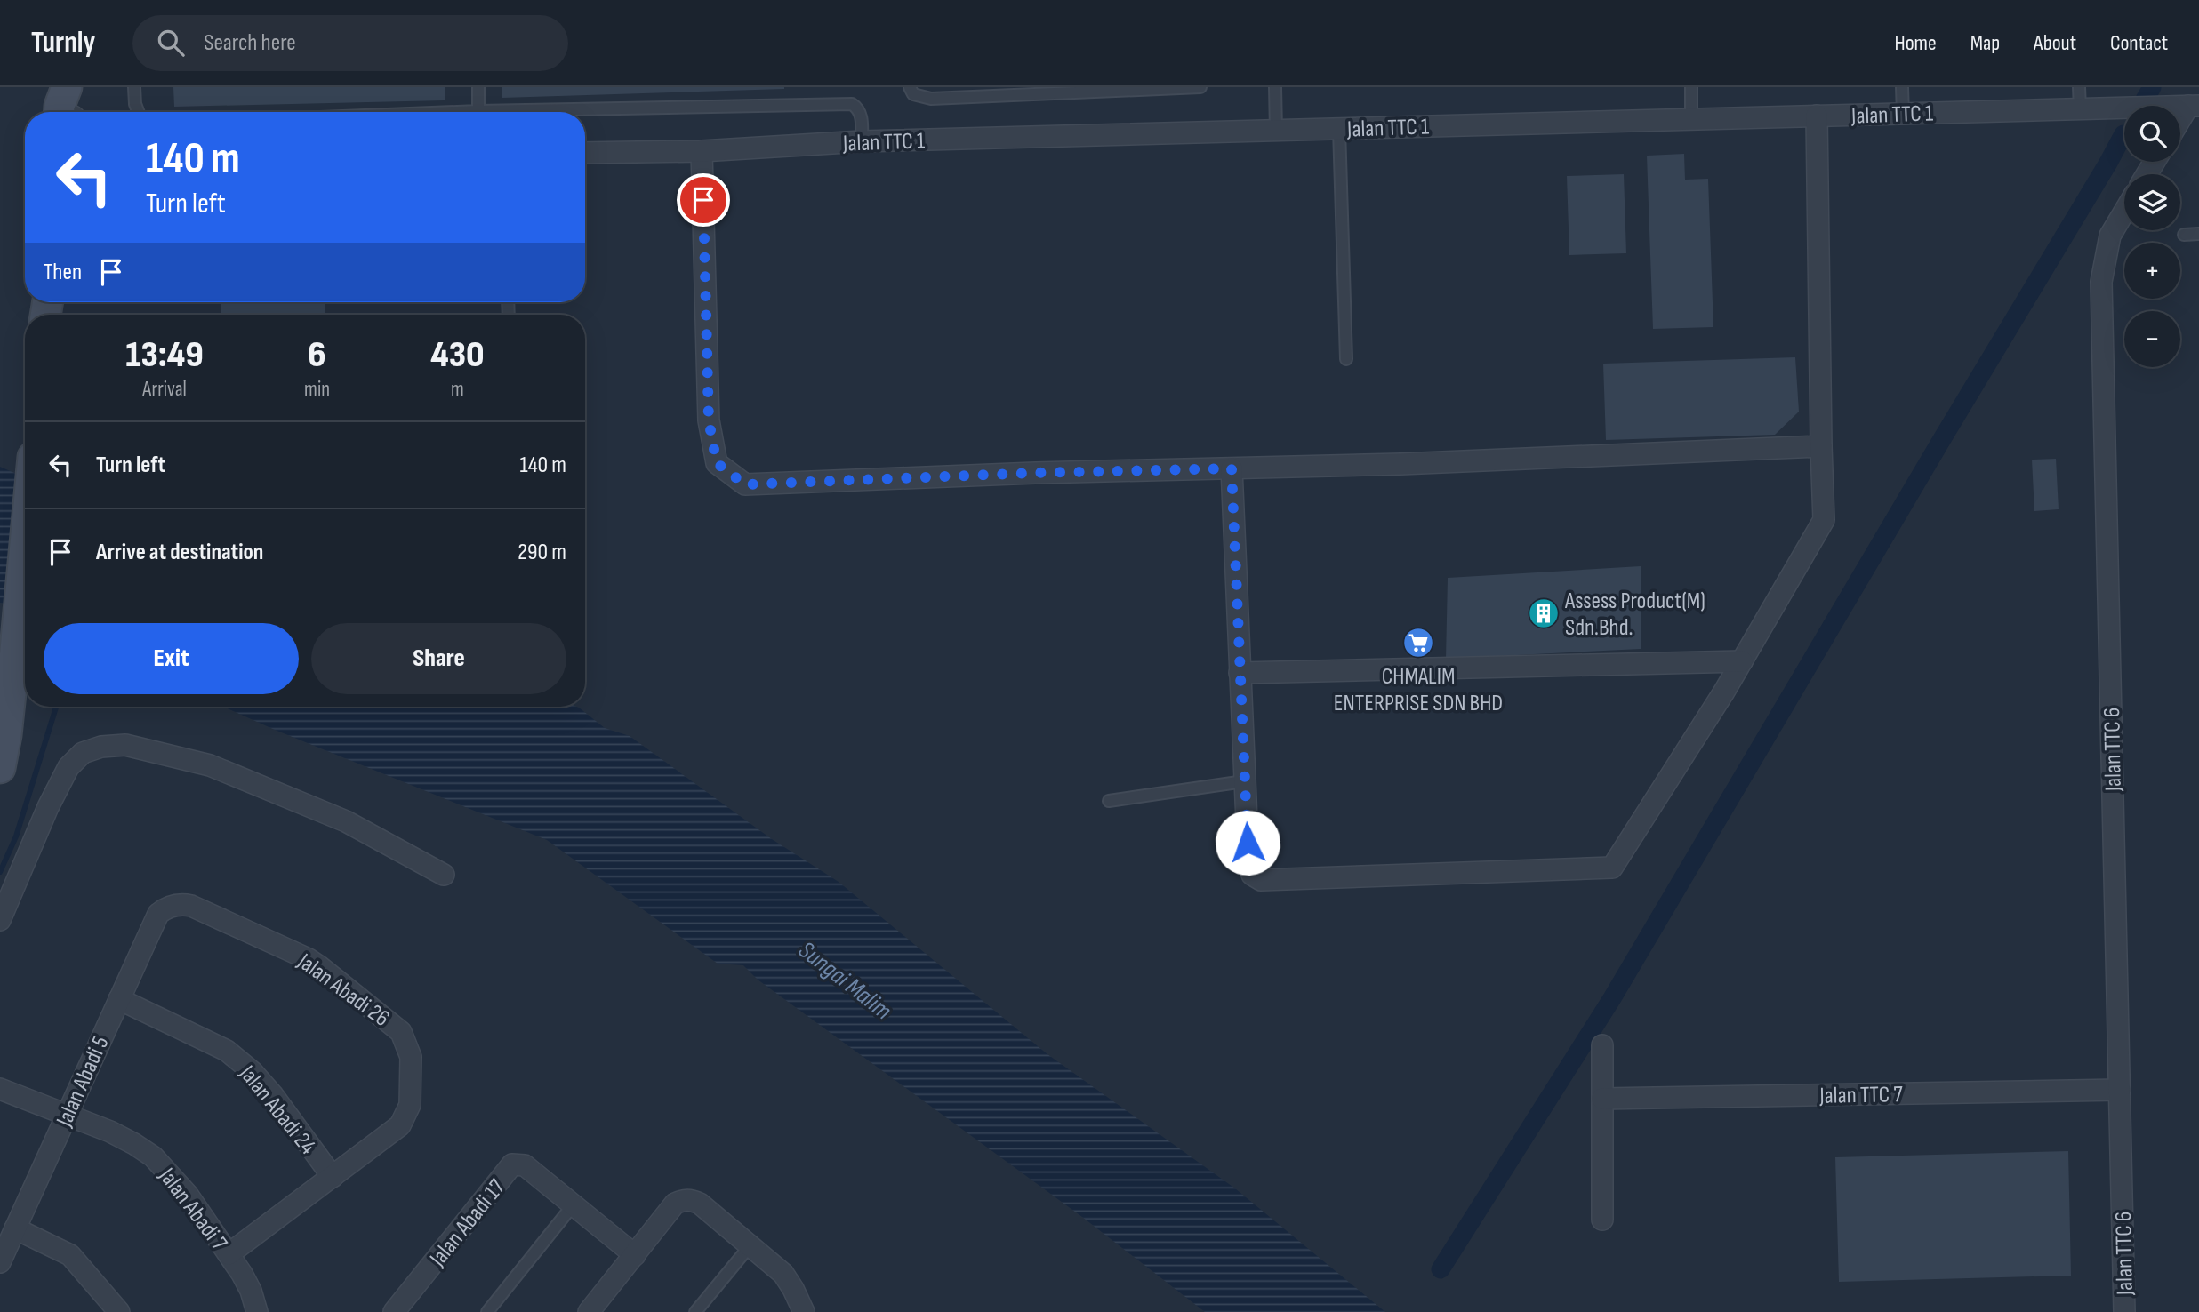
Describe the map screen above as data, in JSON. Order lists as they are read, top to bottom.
{
  "streets": {
    "street": [
      "Jalan TTC 1",
      "Jalan TTC 6",
      "Jalan Abadi 26",
      "Jalan Abadi 5",
      "Jalan TTC 7",
      "Jalan Abadi 24",
      "Jalan Abadi 7",
      "Jalan Abadi 17"
    ]
  },
  "crossings": [
    ["Jalan TTC 6", "Jalan TTC 7"],
    ["Jalan Abadi 26", "Jalan Abadi 5"],
    ["Jalan Abadi 26", "Jalan Abadi 24"],
    ["Jalan Abadi 26", "Jalan Abadi 7"],
    ["Jalan Abadi 5", "Jalan Abadi 24"],
    ["Jalan Abadi 5", "Jalan Abadi 7"]
  ],
  "water": ["Sungai Malim"],
  "places": {
    "building": ["Assess Product(M) Sdn.Bhd."],
    "supermarket": ["CHMALIM ENTERPRISE SDN BHD"]
  },
  "page": {
    "header": "Turnly",
    "search": "Search here",
    "nav": [
      "Home",
      "Map",
      "About",
      "Contact"
    ],
    "map_buttons": ["+", "−"],
    "turn": ["140 m", "Turn left"],
    "then": "Then",
    "eta": [
      "13:49",
      "Arrival",
      "6",
      "min",
      "430",
      "m"
    ],
    "list": [
      {
        "name": "Turn left",
        "value": "140 m"
      },
      {
        "name": "Arrive at destination",
        "value": "290 m"
      }
    ],
    "buttons": ["Exit", "Share"]
  }
}
